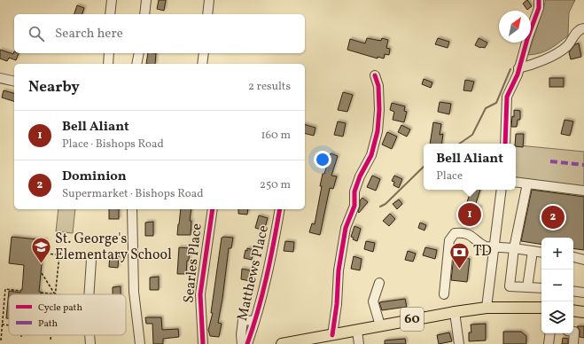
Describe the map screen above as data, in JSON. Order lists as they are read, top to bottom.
{
  "streets": {
    "main road": ["60"],
    "street": ["Searles Place", "Matthews Place"]
  },
  "places": {
    "school or university": ["St. George's Elementary School"],
    "bank": ["TD"]
  },
  "legend": ["Cycle path", "Path"],
  "north": "top right",
  "page": {
    "search": "Search here",
    "heading": ["Nearby", "2 results"],
    "list": [
      {
        "mark": "1",
        "name": "Bell Aliant",
        "note": "Place · Bishops Road",
        "value": "160 m"
      },
      {
        "mark": "2",
        "name": "Dominion",
        "note": "Supermarket · Bishops Road",
        "value": "250 m"
      }
    ],
    "popup": ["Bell Aliant", "Place"],
    "pins": ["1", "2"],
    "map_buttons": ["+", "−"]
  }
}
